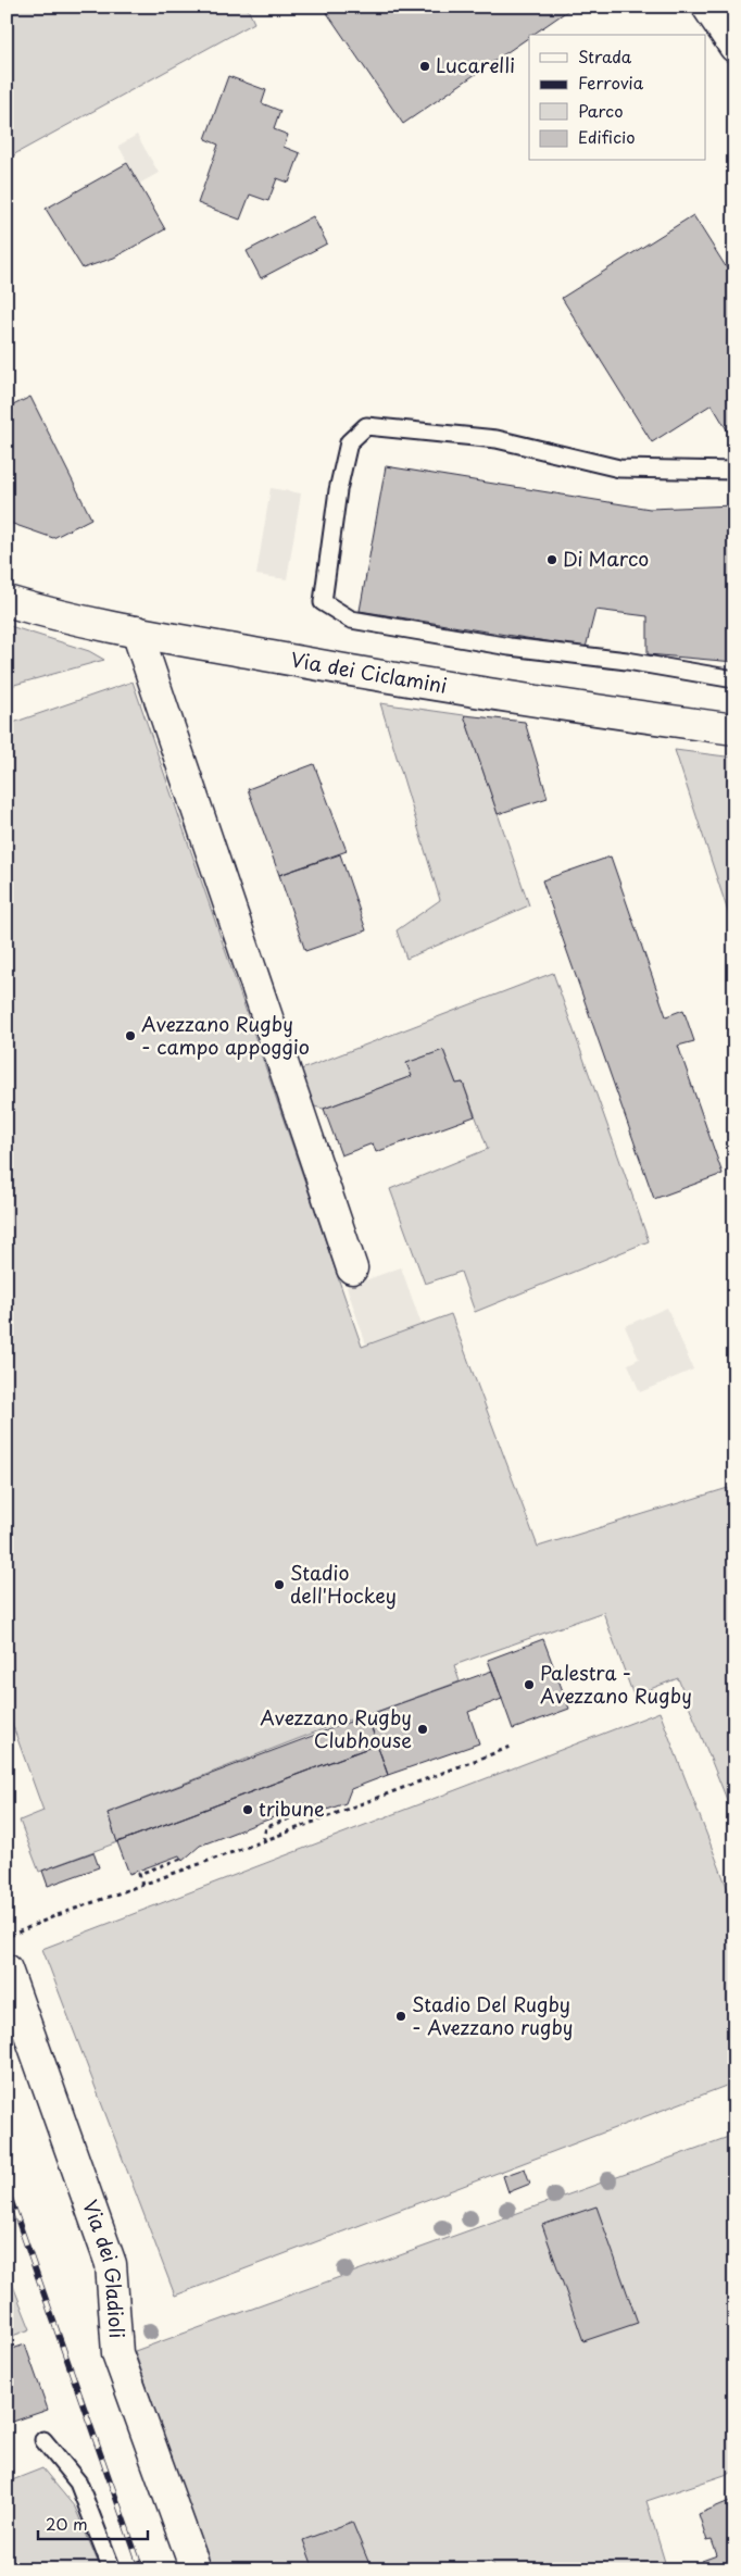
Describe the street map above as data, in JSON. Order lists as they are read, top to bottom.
{
  "streets": {
    "street": ["Via dei Ciclamini", "Via dei Gladioli"]
  },
  "places": [
    "Lucarelli",
    "Di Marco",
    "Avezzano Rugby - campo appoggio",
    "Stadio dell'Hockey",
    "Palestra - Avezzano Rugby",
    "Avezzano Rugby Clubhouse",
    "tribune",
    "Stadio Del Rugby - Avezzano rugby"
  ],
  "legend": [
    "Strada",
    "Ferrovia",
    "Parco",
    "Edificio"
  ],
  "scale_bar": "20 m"
}
